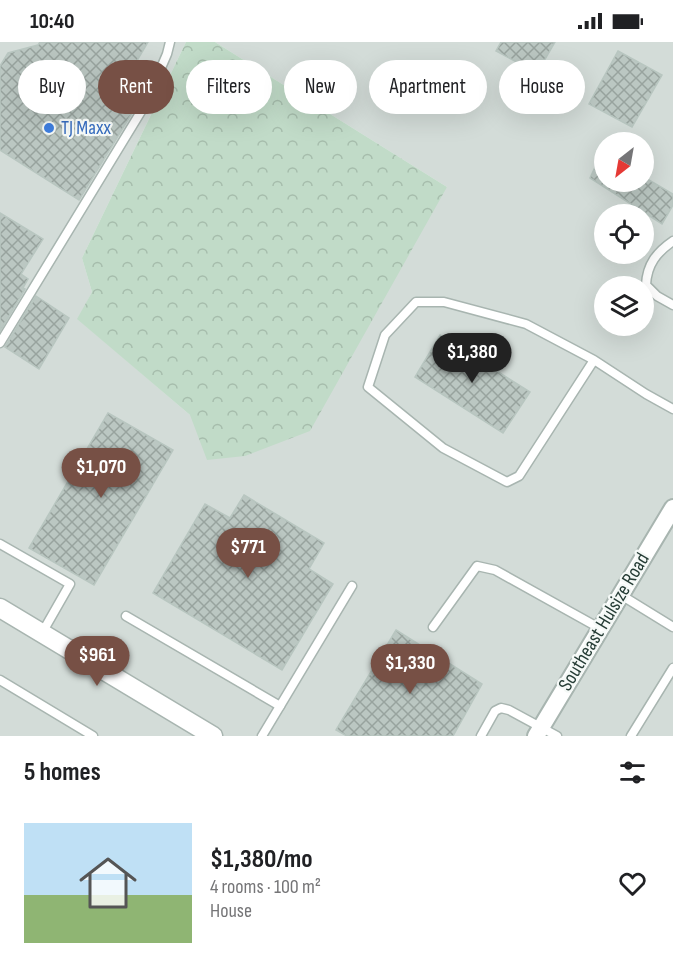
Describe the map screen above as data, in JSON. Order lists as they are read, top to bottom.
{
  "streets": {
    "street": ["Southeast Hulsize Road"]
  },
  "places": ["TJ Maxx"],
  "north": "bottom left",
  "page": {
    "status": "10:40",
    "chip": [
      "Buy",
      "Rent",
      "Filters",
      "New",
      "Apartment",
      "House"
    ],
    "price": [
      "$1,380",
      "$1,070",
      "$771",
      "$961",
      "$1,330"
    ],
    "heading": "5 homes",
    "list": [
      {
        "name": "$1,380/mo",
        "note": "4 rooms · 100 m² · House"
      }
    ]
  }
}
